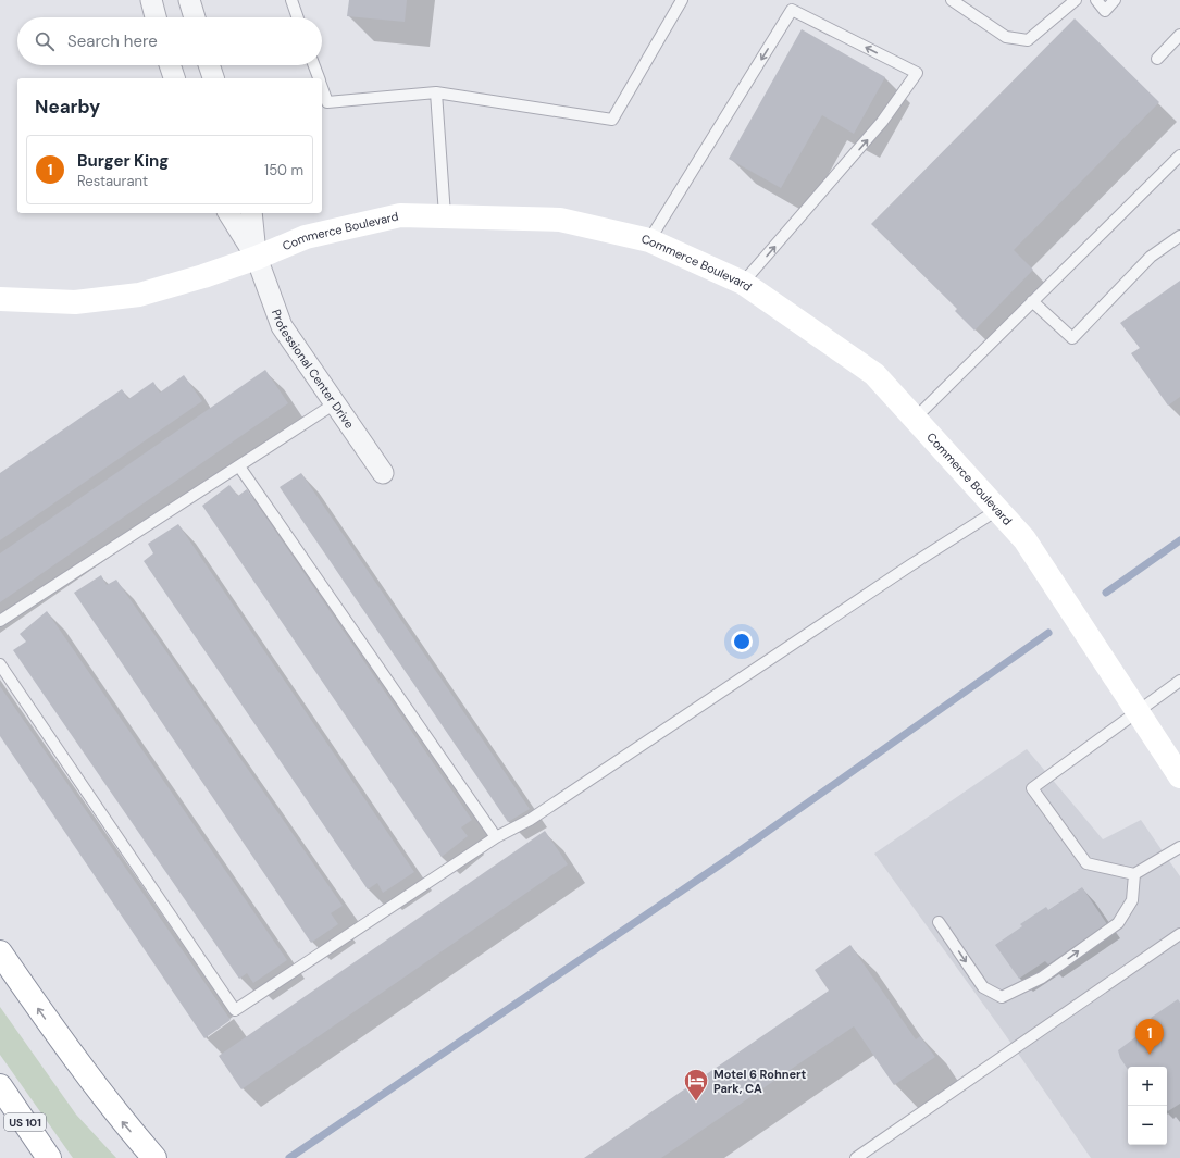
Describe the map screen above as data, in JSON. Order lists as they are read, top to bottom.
{
  "streets": {
    "main road": ["Commerce Boulevard", "US 101"],
    "street": ["Professional Center Drive"]
  },
  "crossings": [
    ["Commerce Boulevard", "Professional Center Drive"]
  ],
  "places": {
    "hotel": ["Motel 6 Rohnert Park, CA"]
  },
  "page": {
    "search": "Search here",
    "heading": "Nearby",
    "list": [
      {
        "mark": "1",
        "name": "Burger King",
        "note": "Restaurant",
        "value": "150 m"
      }
    ],
    "pins": "1",
    "map_buttons": ["+", "−"]
  }
}
